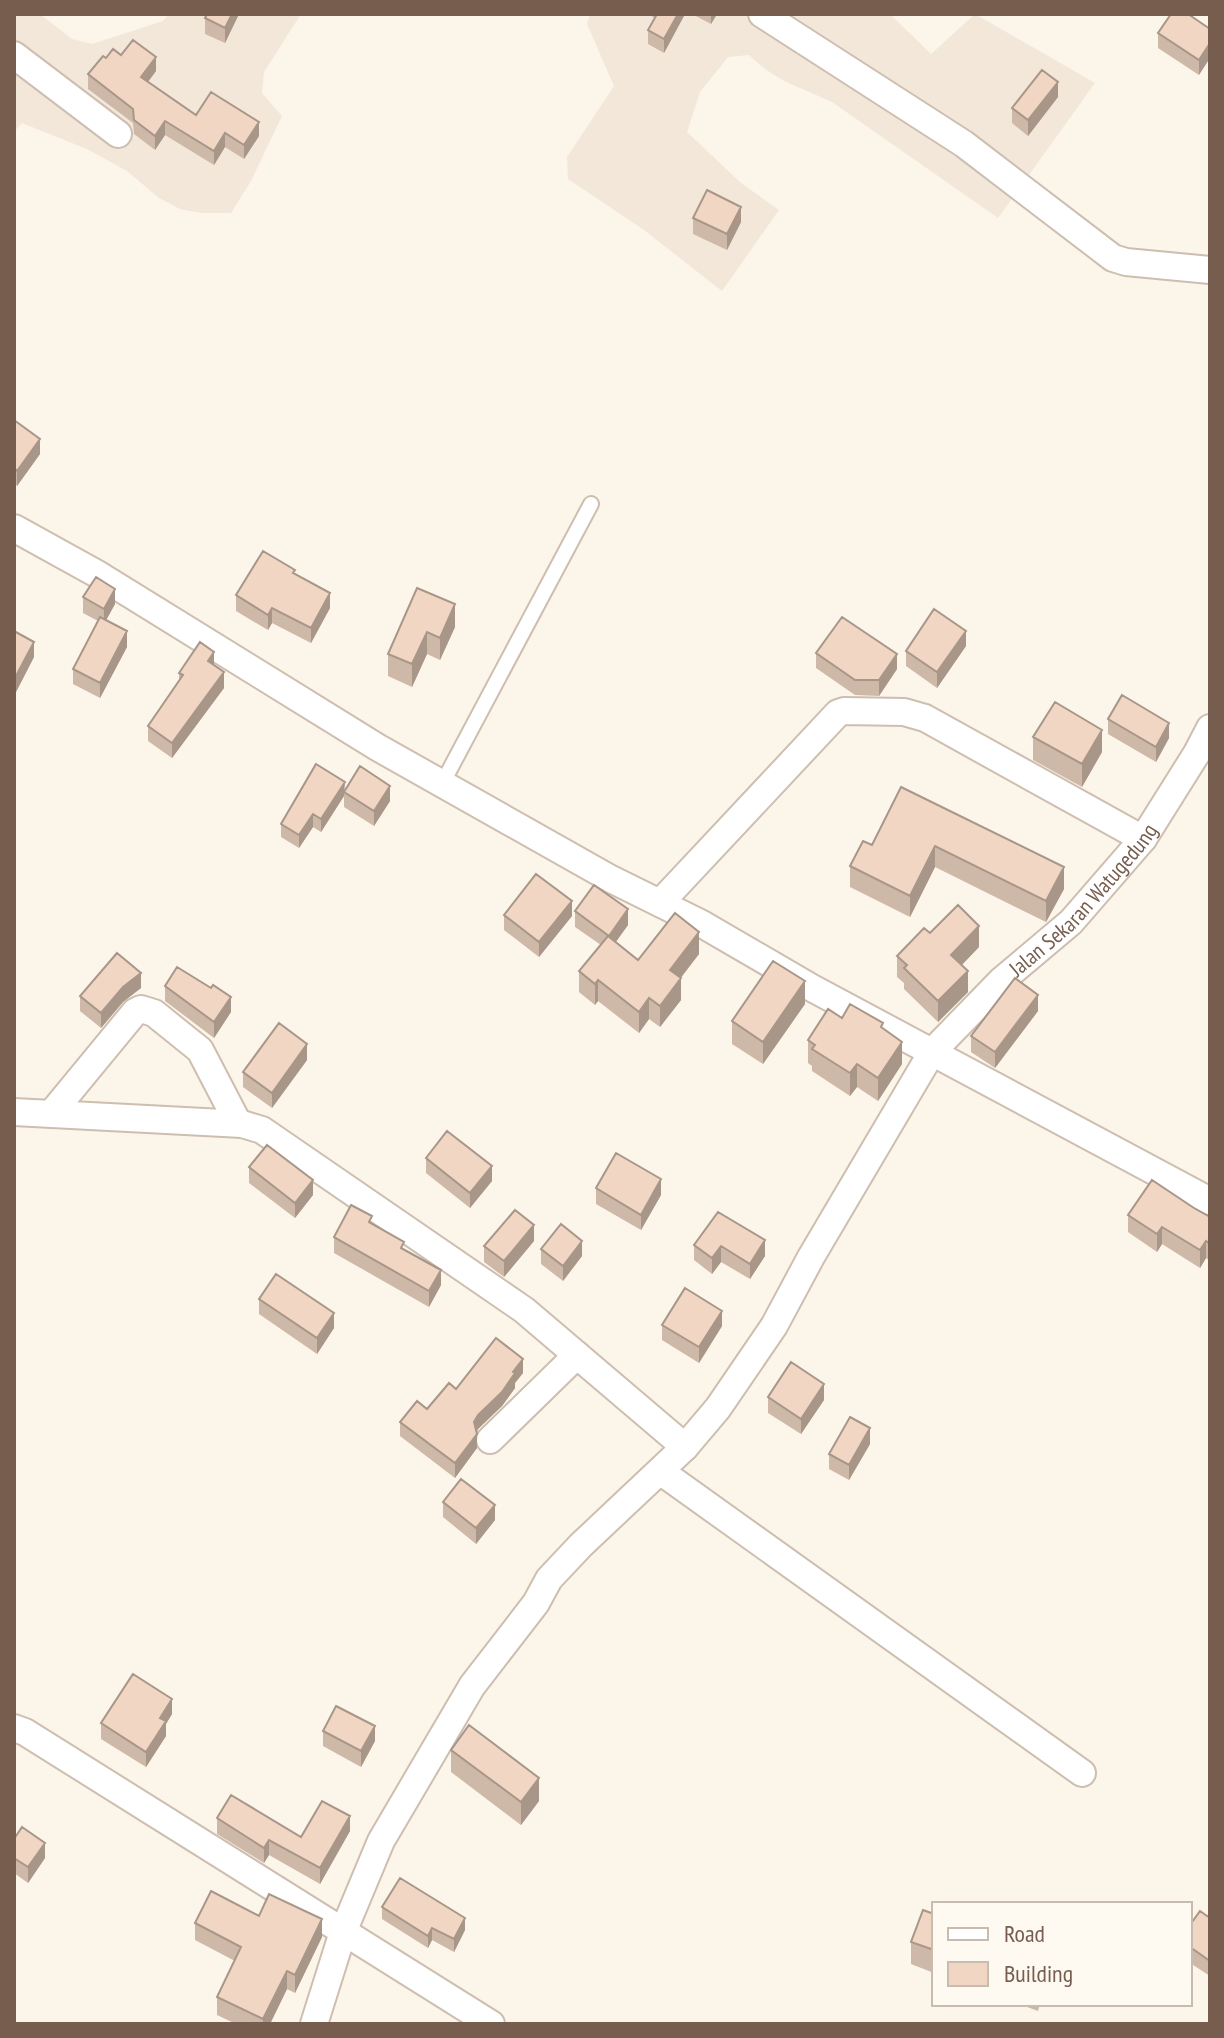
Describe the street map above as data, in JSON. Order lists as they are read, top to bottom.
{
  "streets": {
    "street": ["Jalan Sekaran Watugedung"]
  },
  "legend": ["Road", "Building"]
}
